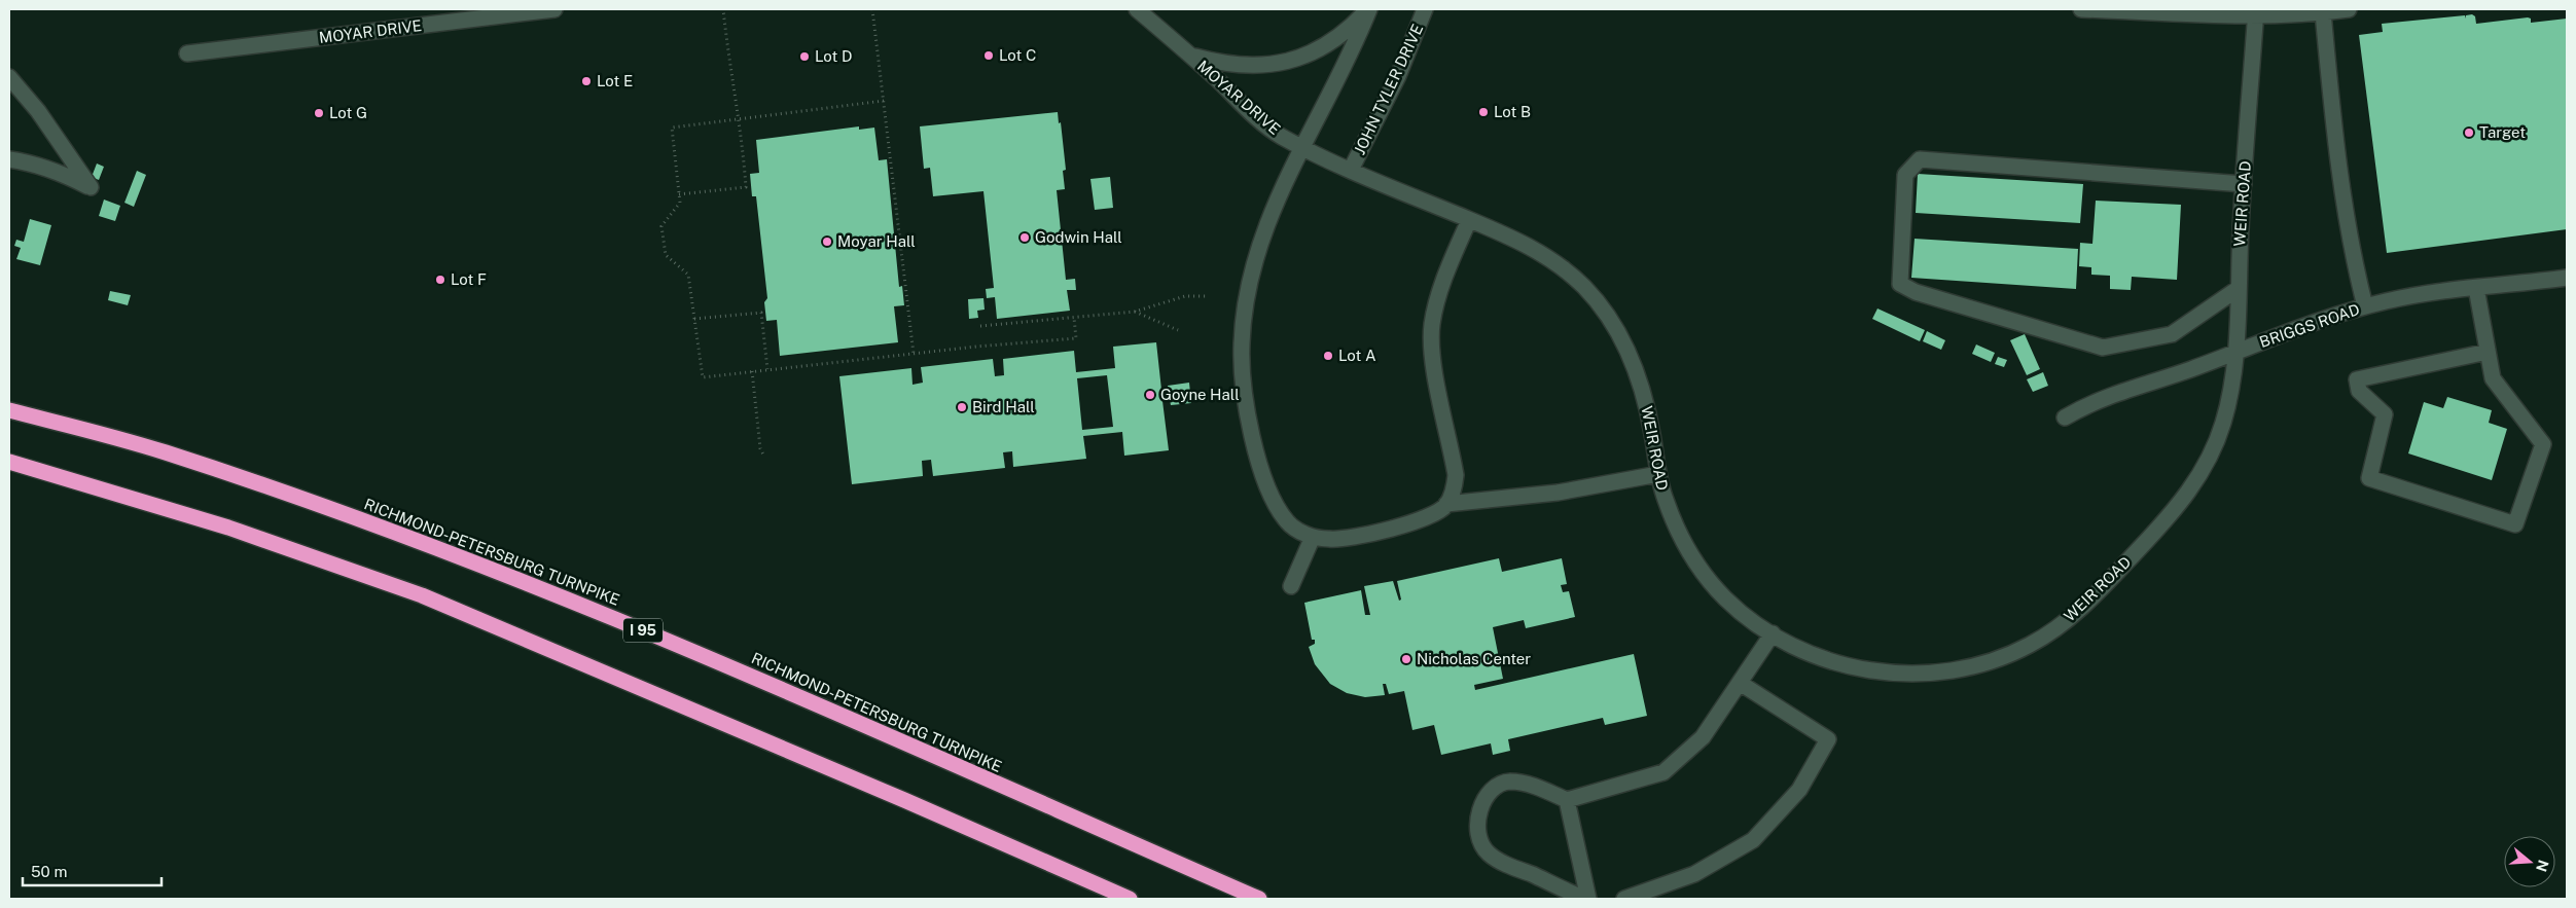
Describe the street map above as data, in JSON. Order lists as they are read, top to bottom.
{
  "streets": {
    "highway": ["RICHMOND-PETERSBURG TURNPIKE", "I 95"],
    "street": [
      "MOYAR DRIVE",
      "JOHN TYLER DRIVE",
      "WEIR ROAD",
      "BRIGGS ROAD"
    ]
  },
  "crossings": [
    ["MOYAR DRIVE", "JOHN TYLER DRIVE"],
    ["MOYAR DRIVE", "WEIR ROAD"],
    ["JOHN TYLER DRIVE", "WEIR ROAD"],
    ["WEIR ROAD", "BRIGGS ROAD"]
  ],
  "places": [
    "Lot C",
    "Lot D",
    "Lot E",
    "Lot B",
    "Lot G",
    "Target",
    "Godwin Hall",
    "Moyar Hall",
    "Lot F",
    "Lot A",
    "Goyne Hall",
    "Bird Hall",
    "Nicholas Center"
  ],
  "scale_bar": "50 m",
  "north": "right"
}
